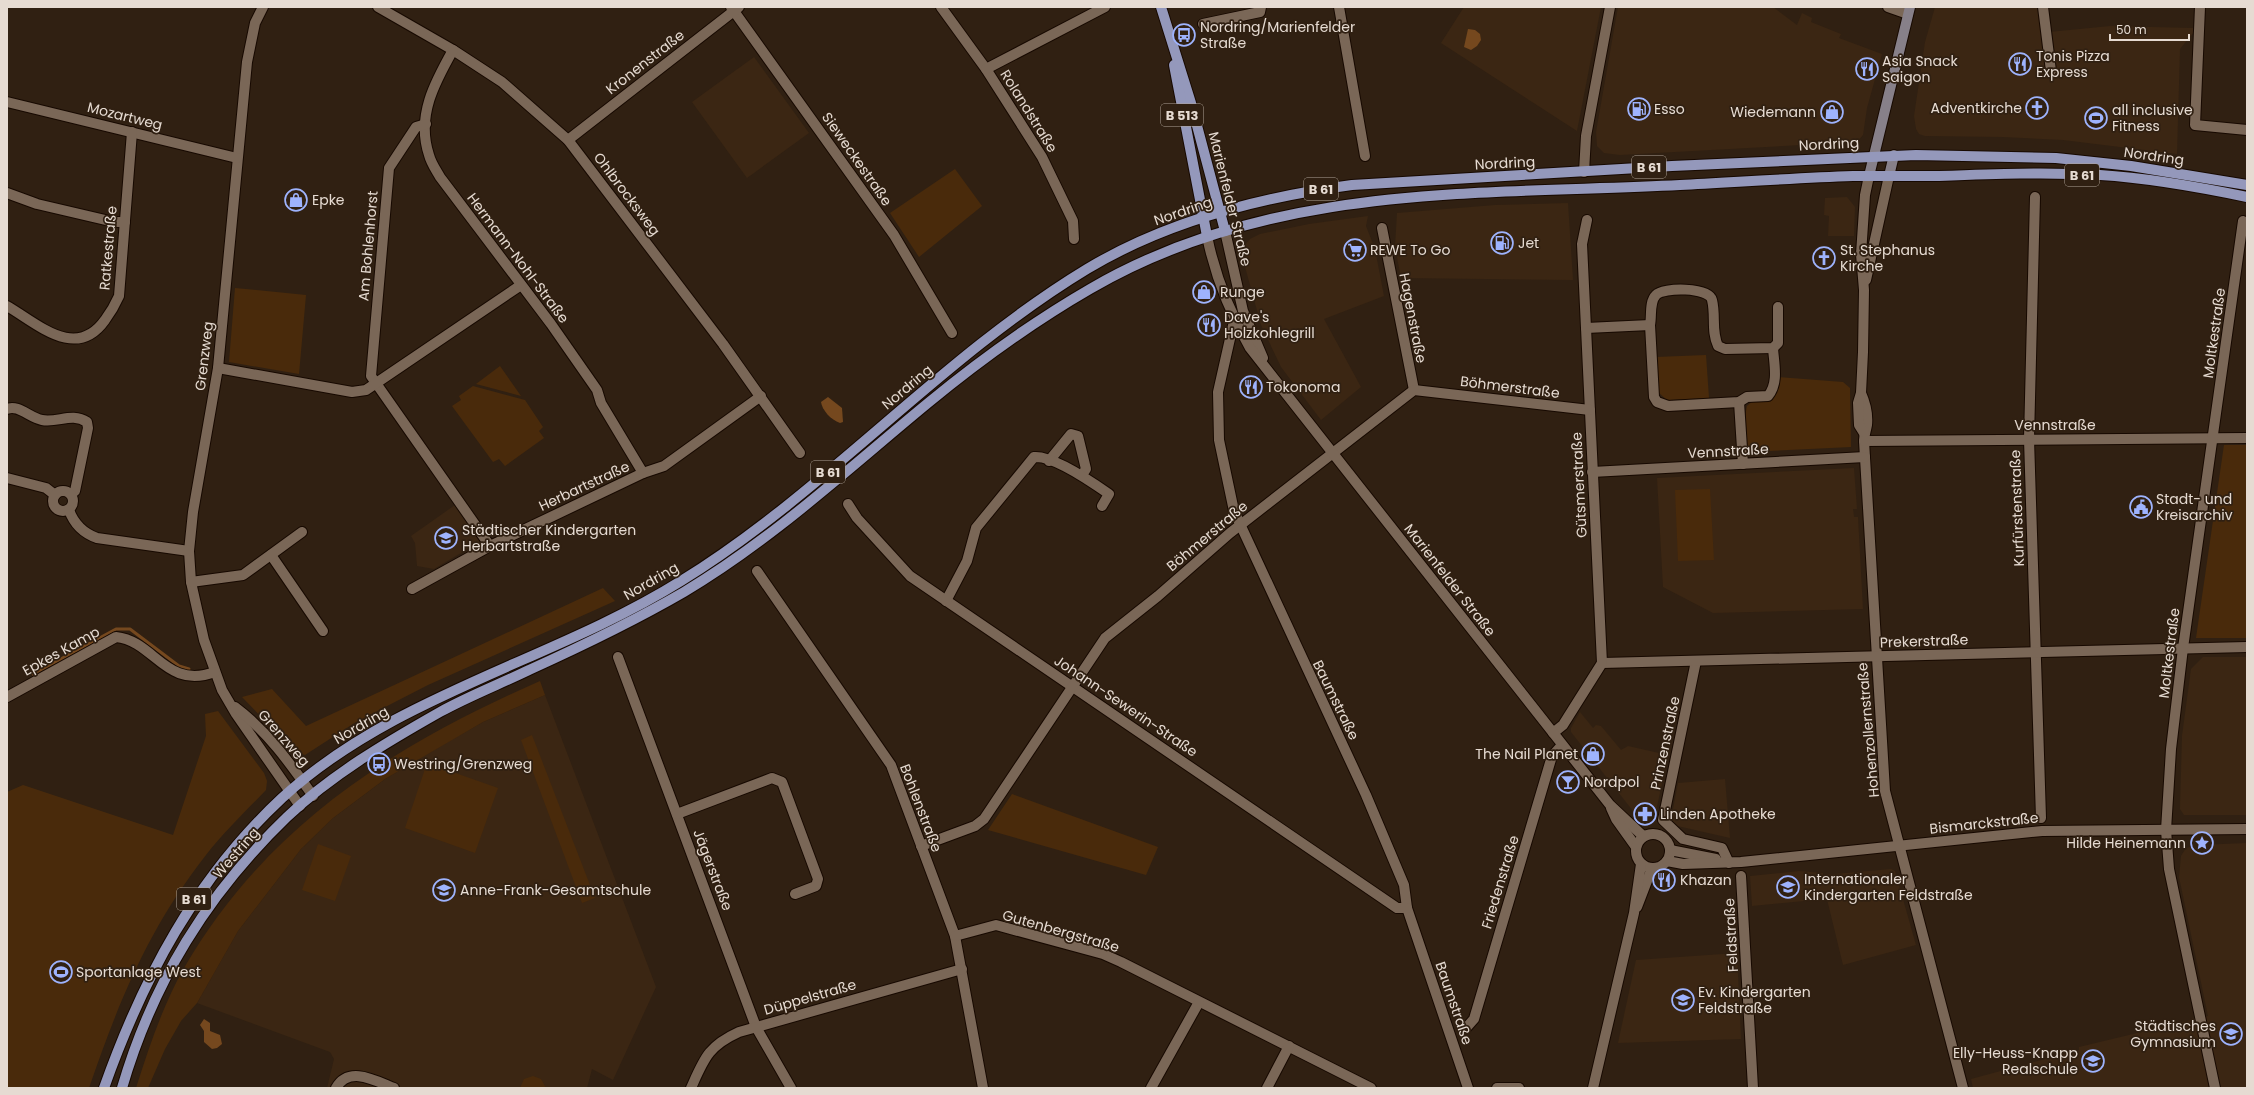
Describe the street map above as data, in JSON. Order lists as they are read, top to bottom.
{
  "streets": {
    "main road": [
      "B 513",
      "Nordring",
      "B 61",
      "Marienfelder Straße",
      "Hohenzollernstraße",
      "Westring"
    ],
    "street": [
      "Kronenstraße",
      "Rolandstraße",
      "Mozartweg",
      "Sieweckestraße",
      "Ohlbrocksweg",
      "Am Bohlenhorst",
      "Ratkestraße",
      "Hermann-Nohl-Straße",
      "Hagenstraße",
      "Moltkestraße",
      "Grenzweg",
      "Böhmerstraße",
      "Vennstraße",
      "Gütsmerstraße",
      "Herbartstraße",
      "Kurfürstenstraße",
      "Prekerstraße",
      "Epkes Kamp",
      "Baumstraße",
      "Johann-Sewerin-Straße",
      "Prinzenstraße",
      "Bohlenstraße",
      "Bismarckstraße",
      "Jägerstraße",
      "Friedenstraße",
      "Gutenbergstraße",
      "Feldstraße",
      "Düppelstraße"
    ]
  },
  "crossings": [
    ["Kronenstraße", "Sieweckestraße"],
    ["Kronenstraße", "Ohlbrocksweg"],
    ["Mozartweg", "Ratkestraße"],
    ["Mozartweg", "Grenzweg"],
    ["Nordring", "Marienfelder Straße"],
    ["Nordring", "Grenzweg"],
    ["Nordring", "Hohenzollernstraße"],
    ["Nordring", "Westring"],
    ["Ohlbrocksweg", "Hermann-Nohl-Straße"],
    ["Ohlbrocksweg", "Herbartstraße"],
    ["Marienfelder Straße", "Böhmerstraße"],
    ["Marienfelder Straße", "Baumstraße"],
    ["Marienfelder Straße", "Bismarckstraße"],
    ["Marienfelder Straße", "Friedenstraße"],
    ["Am Bohlenhorst", "Hermann-Nohl-Straße"],
    ["Am Bohlenhorst", "Herbartstraße"],
    ["Hermann-Nohl-Straße", "Herbartstraße"],
    ["Hagenstraße", "Böhmerstraße"],
    ["Moltkestraße", "Vennstraße"],
    ["Moltkestraße", "Prekerstraße"],
    ["Moltkestraße", "Bismarckstraße"],
    ["Grenzweg", "Epkes Kamp"],
    ["Grenzweg", "Westring"],
    ["Böhmerstraße", "Gütsmerstraße"],
    ["Böhmerstraße", "Baumstraße"],
    ["Böhmerstraße", "Johann-Sewerin-Straße"],
    ["Böhmerstraße", "Bohlenstraße"],
    ["Vennstraße", "Gütsmerstraße"],
    ["Vennstraße", "Kurfürstenstraße"],
    ["Vennstraße", "Hohenzollernstraße"],
    ["Gütsmerstraße", "Prekerstraße"],
    ["Kurfürstenstraße", "Prekerstraße"],
    ["Prekerstraße", "Hohenzollernstraße"],
    ["Prekerstraße", "Prinzenstraße"],
    ["Baumstraße", "Johann-Sewerin-Straße"],
    ["Hohenzollernstraße", "Bismarckstraße"],
    ["Prinzenstraße", "Bismarckstraße"],
    ["Bohlenstraße", "Gutenbergstraße"],
    ["Bohlenstraße", "Düppelstraße"],
    ["Jägerstraße", "Düppelstraße"]
  ],
  "places": {
    "bus stop": ["Nordring/Marienfelder Straße", "Westring/Grenzweg"],
    "restaurant": [
      "Tonis Pizza Express",
      "Asia Snack Saigon",
      "Dave's Holzkohlegrill",
      "Tokonoma",
      "Khazan"
    ],
    "church": ["Adventkirche", "St. Stephanus Kirche"],
    "fuel station": ["Esso", "Jet"],
    "shop": [
      "Wiedemann",
      "Epke",
      "Runge",
      "The Nail Planet"
    ],
    "sports": ["all inclusive Fitness", "Sportanlage West"],
    "supermarket": ["REWE To Go"],
    "public building": ["Stadt- und Kreisarchiv"],
    "school or university": [
      "Städtischer Kindergarten Herbartstraße",
      "Internationaler Kindergarten Feldstraße",
      "Anne-Frank-Gesamtschule",
      "Ev. Kindergarten Feldstraße",
      "Städtisches Gymnasium",
      "Elly-Heuss-Knapp Realschule"
    ],
    "bar": ["Nordpol"],
    "pharmacy": ["Linden Apotheke"],
    "place": ["Hilde Heinemann"]
  },
  "scale_bar": "50 m"
}
